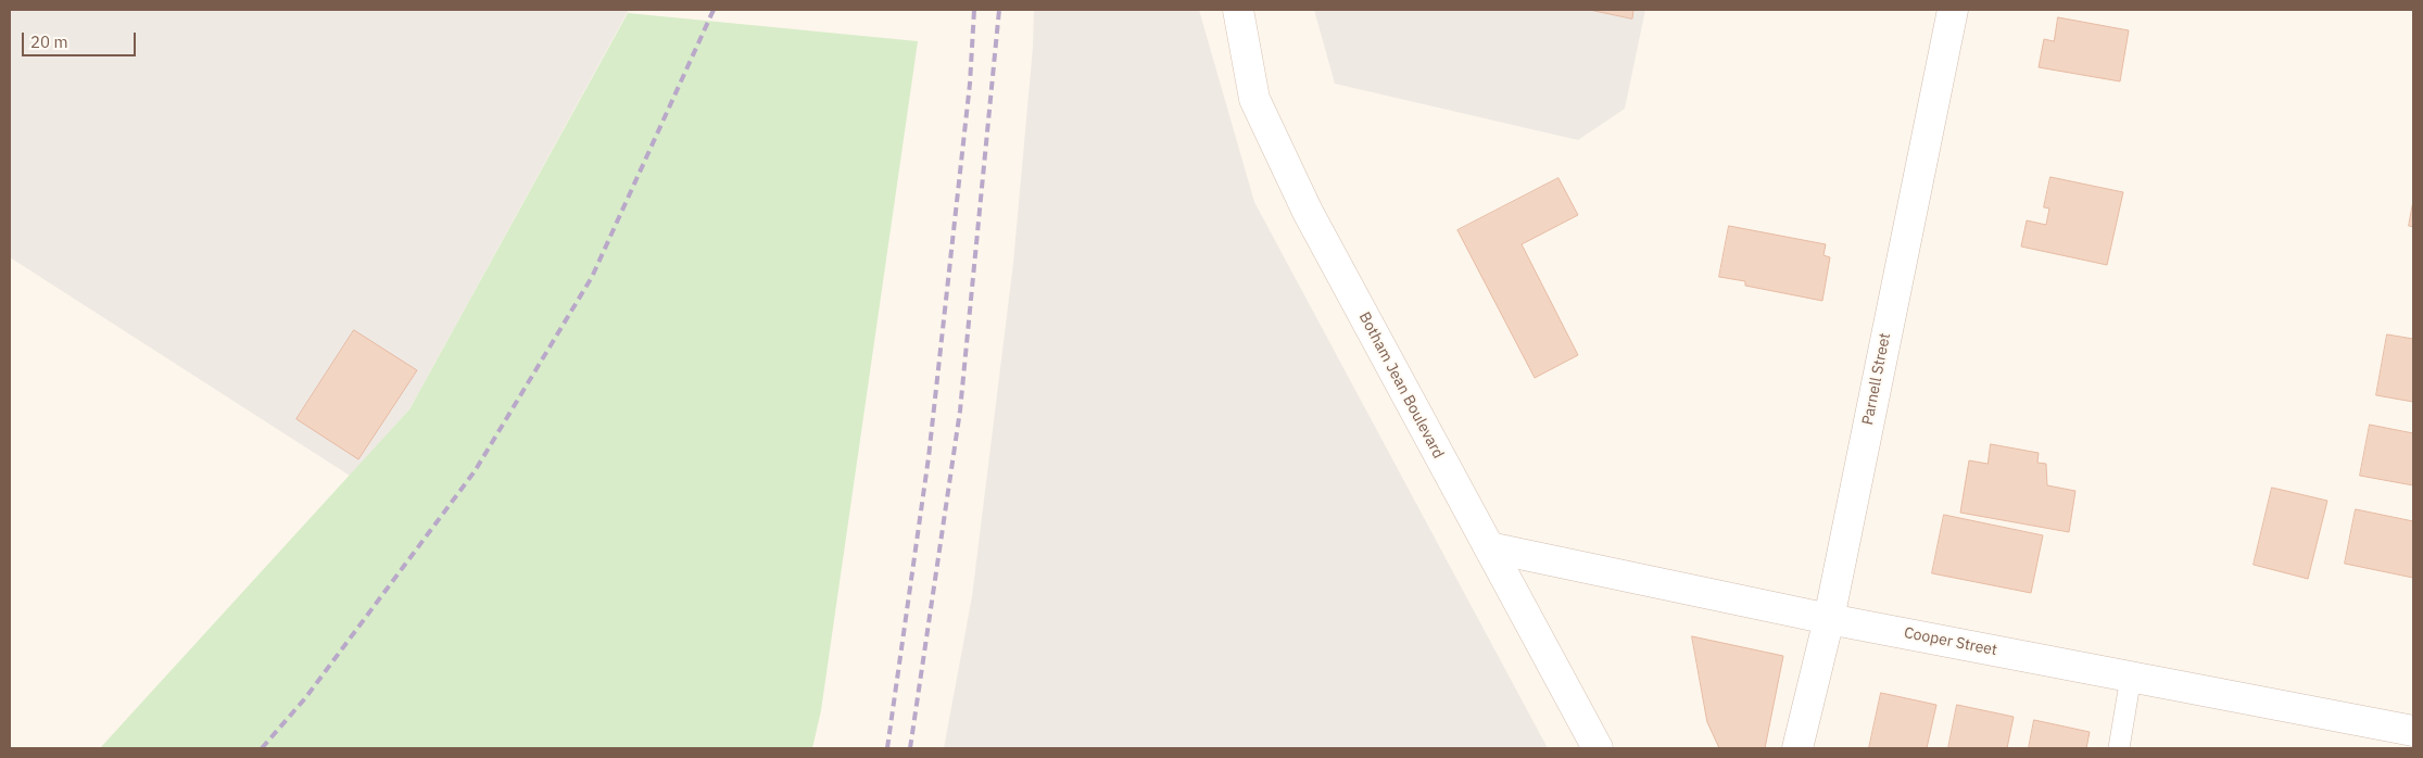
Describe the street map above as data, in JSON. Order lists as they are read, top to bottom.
{
  "streets": {
    "street": ["Parnell Street", "Botham Jean Boulevard", "Cooper Street"]
  },
  "crossings": [
    ["Parnell Street", "Cooper Street"],
    ["Botham Jean Boulevard", "Cooper Street"]
  ],
  "scale_bar": "20 m"
}
